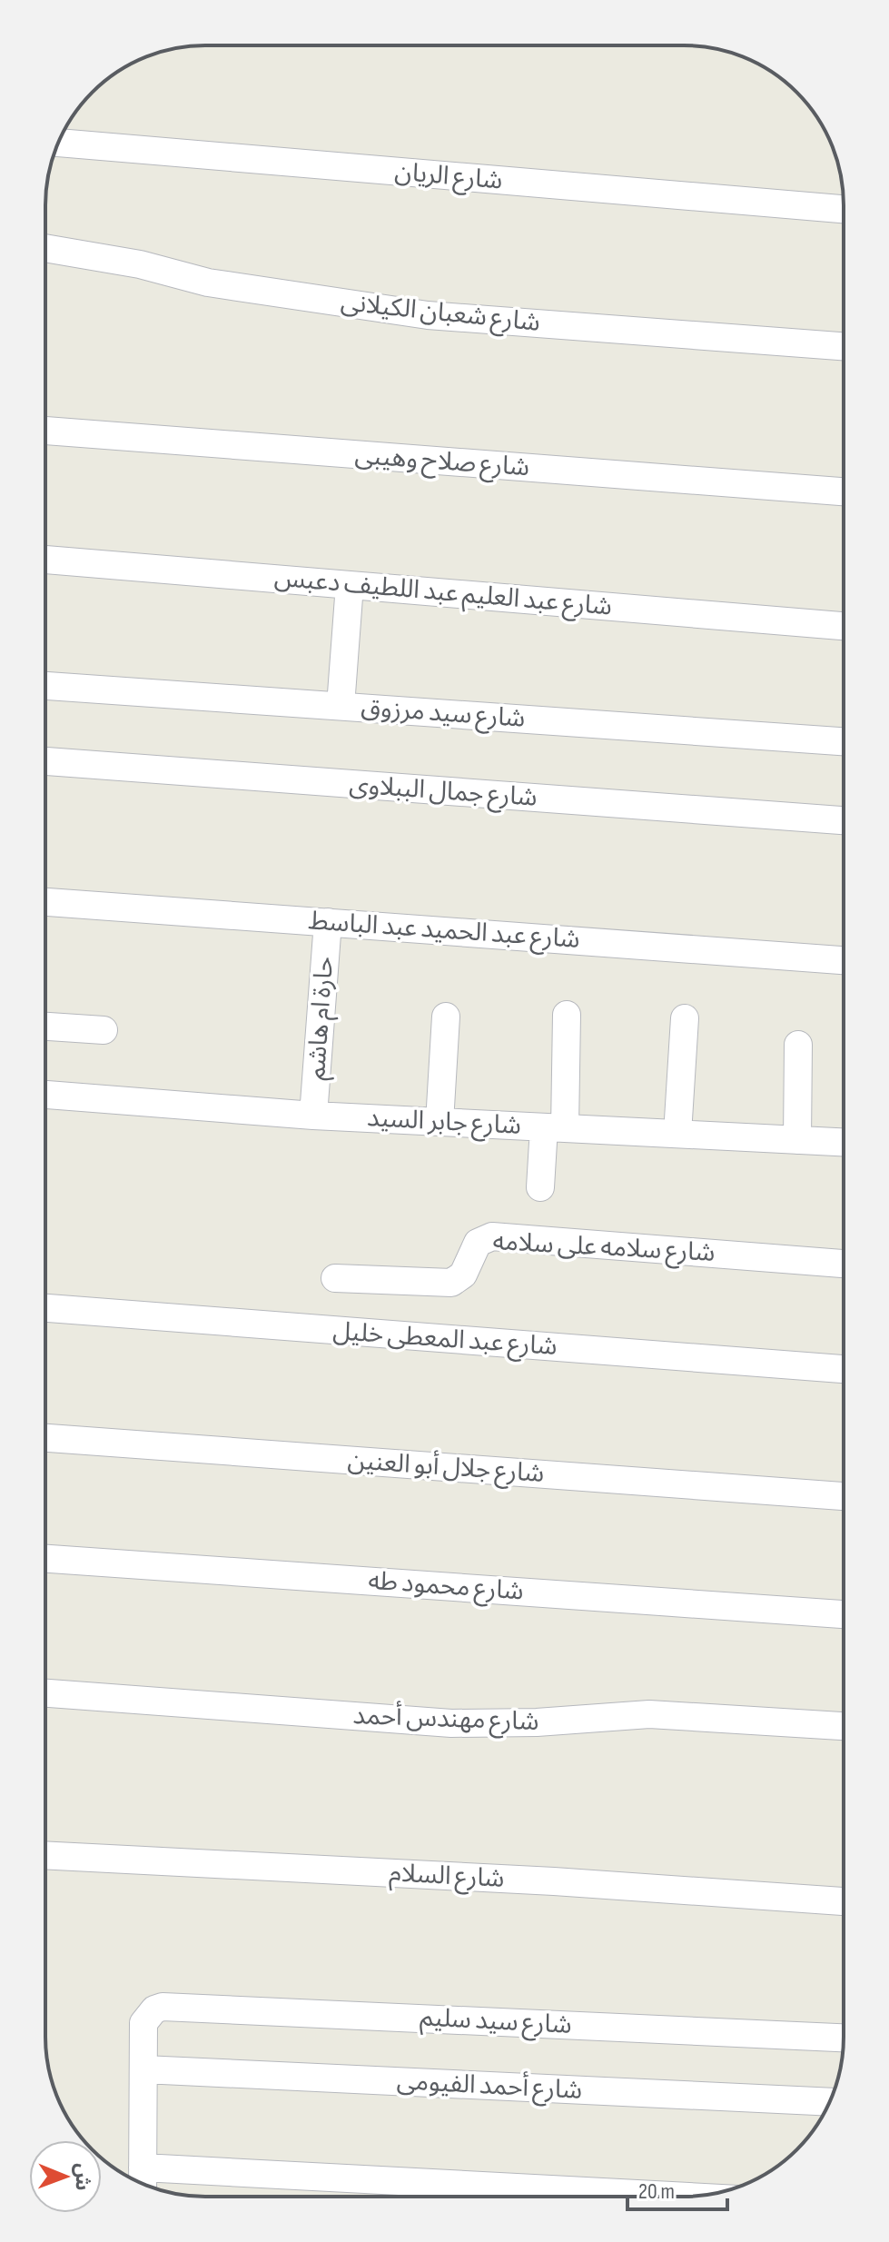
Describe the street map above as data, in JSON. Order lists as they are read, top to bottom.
{
  "streets": {
    "street": [
      "شارع الريان",
      "شارع شعبان الكيلانى",
      "شارع صلاح وهيبى",
      "شارع عبد العليم عبد اللطيف دعبس",
      "شارع سيد مرزوق",
      "شارع جمال الببلاوى",
      "شارع عبد الحميد عبد الباسط",
      "حارة ام هاشم",
      "شارع جابر السيد",
      "شارع سلامه على سلامه",
      "شارع عبد المعطى خليل",
      "شارع جلال أبو العنين",
      "شارع محمود طه",
      "شارع مهندس أحمد",
      "شارع السلام",
      "شارع سيد سليم",
      "شارع أحمد الفيومى"
    ]
  },
  "crossings": [
    ["شارع عبد الحميد عبد الباسط", "حارة ام هاشم"],
    ["حارة ام هاشم", "شارع جابر السيد"],
    ["شارع سيد سليم", "شارع أحمد الفيومى"]
  ],
  "scale_bar": "20 m",
  "north": "right"
}
